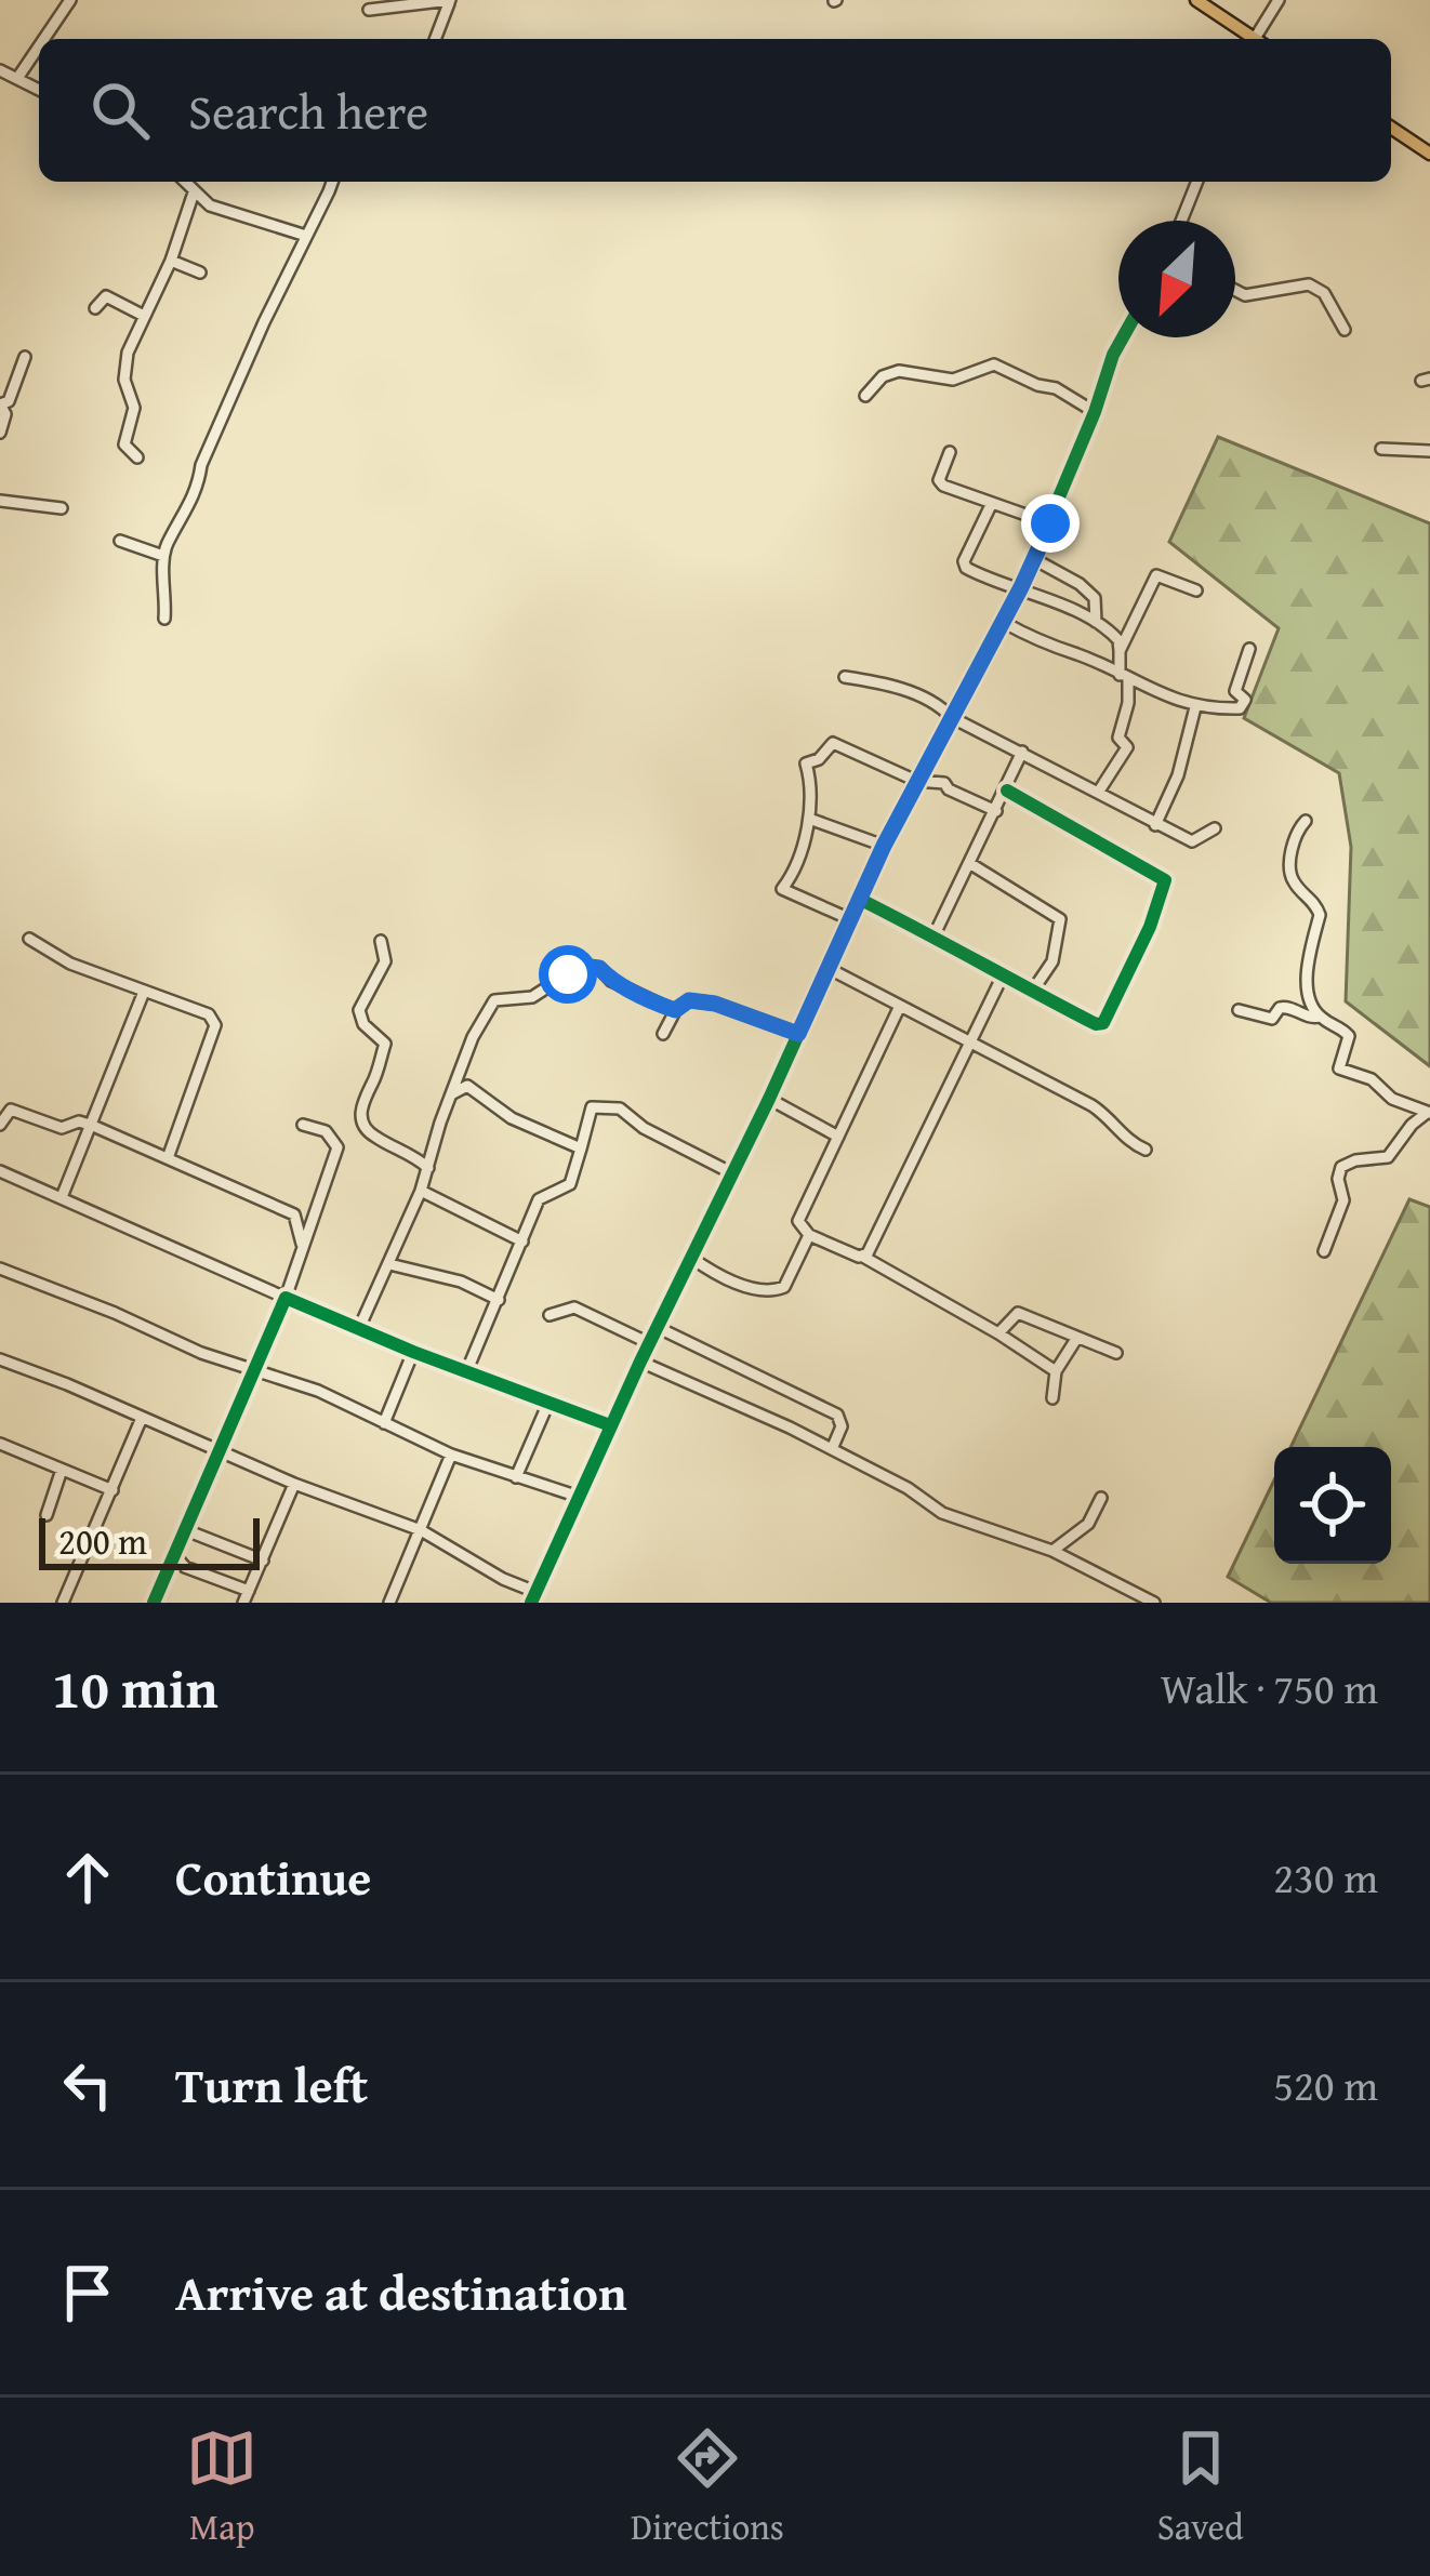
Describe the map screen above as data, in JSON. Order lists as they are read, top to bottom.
{
  "scale_bar": "200 m",
  "north": "bottom left",
  "page": {
    "search": "Search here",
    "scale": "200 m",
    "heading": ["10 min", "Walk · 750 m"],
    "list": [
      ["Continue", "230 m"],
      ["Turn left", "520 m"],
      "Arrive at destination"
    ],
    "nav": ["Map", "Directions", "Saved"]
  }
}
